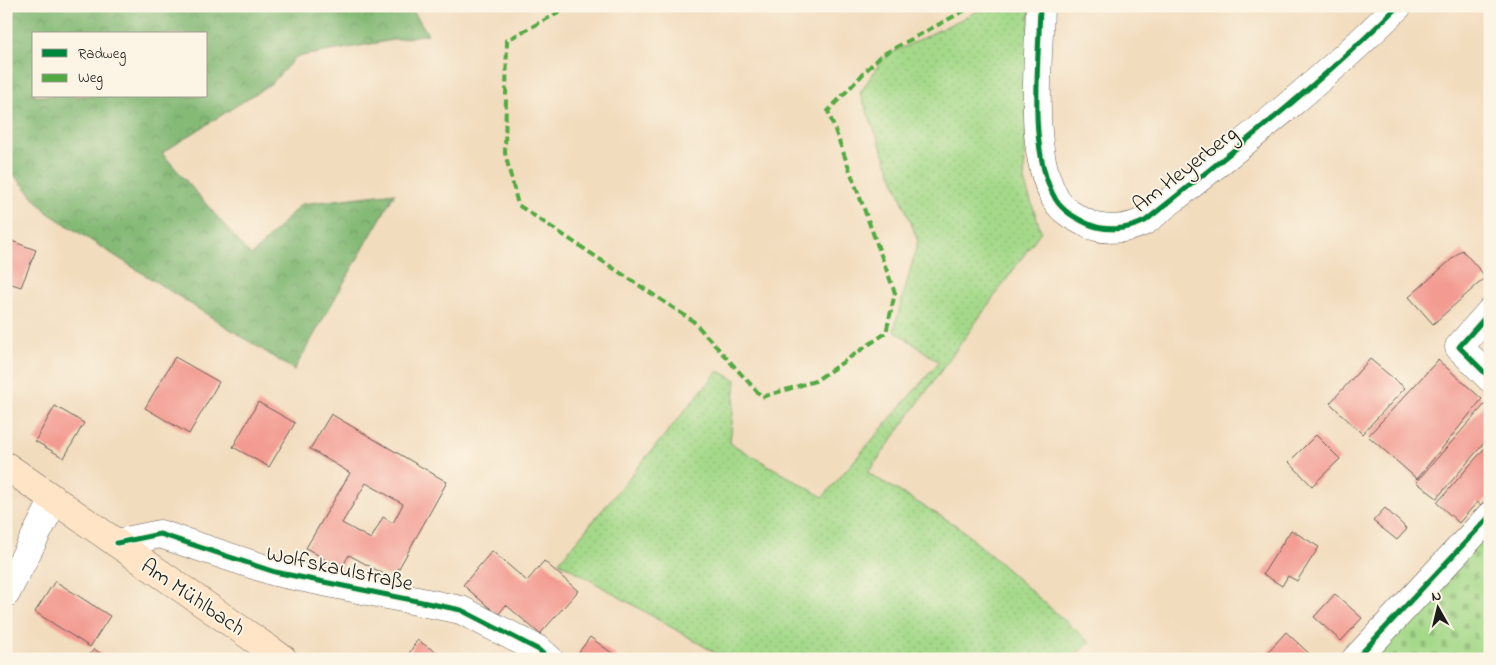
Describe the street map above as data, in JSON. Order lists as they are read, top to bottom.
{
  "streets": {
    "street": ["Am Heyerberg", "Wolfskaulstraße", "Am Mühlbach"]
  },
  "crossings": [
    ["Wolfskaulstraße", "Am Mühlbach"]
  ],
  "legend": ["Radweg", "Weg"],
  "north": "top"
}
